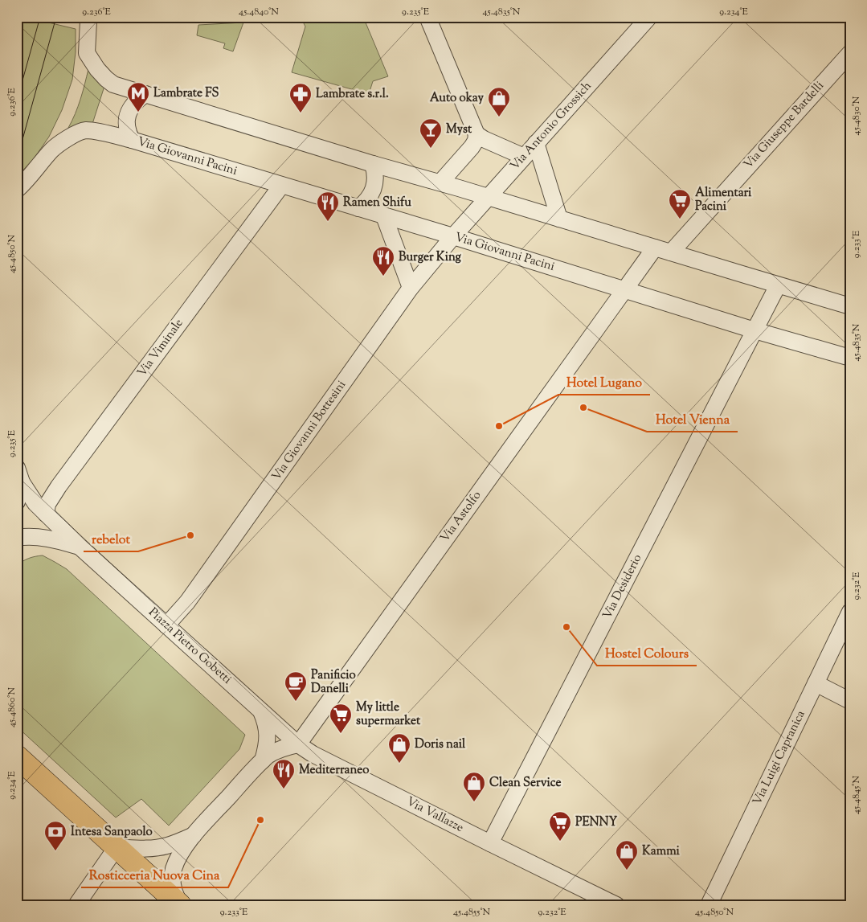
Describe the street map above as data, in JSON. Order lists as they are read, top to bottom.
{
  "streets": {
    "street": [
      "Via Giuseppe Bardelli",
      "Via Antonio Grossich",
      "Via Giovanni Pacini",
      "Via Viminale",
      "Via Giovanni Bottesini",
      "Via Astolfo",
      "Via Desiderio",
      "Piazza Pietro Gobetti",
      "Via Luigi Capranica",
      "Via Vallazze"
    ]
  },
  "crossings": [
    ["Via Antonio Grossich", "Via Giovanni Pacini"],
    ["Via Antonio Grossich", "Via Giovanni Bottesini"],
    ["Via Giovanni Pacini", "Via Viminale"],
    ["Via Giovanni Pacini", "Via Giovanni Bottesini"],
    ["Via Giovanni Pacini", "Via Astolfo"],
    ["Via Giovanni Pacini", "Via Desiderio"],
    ["Via Viminale", "Piazza Pietro Gobetti"],
    ["Via Giovanni Bottesini", "Piazza Pietro Gobetti"],
    ["Via Astolfo", "Via Vallazze"],
    ["Via Desiderio", "Via Vallazze"],
    ["Piazza Pietro Gobetti", "Via Vallazze"]
  ],
  "places": {
    "metro station": ["Lambrate FS"],
    "pharmacy": ["Lambrate s.r.l."],
    "shop": [
      "Auto okay",
      "Doris nail",
      "Clean Service",
      "Kammi"
    ],
    "bar": ["Myst"],
    "supermarket": ["Alimentari Pacini", "My little supermarket", "PENNY"],
    "restaurant": ["Ramen Shifu", "Burger King", "Mediterraneo"],
    "other": [
      "Hotel Vienna",
      "Hotel Lugano",
      "rebelot",
      "Hostel Colours",
      "Rosticceria Nuova Cina"
    ],
    "cafe": ["Panificio Danelli"],
    "bank": ["Intesa Sanpaolo"]
  },
  "coordinates": [
    "9.236°E",
    "45.4840°N",
    "9.235°E",
    "45.4835°N",
    "9.234°E",
    "45.4830°N",
    "9.233°E",
    "45.4850°N",
    "9.232°E",
    "45.4860°N",
    "45.4845°N",
    "45.4855°N"
  ]
}
